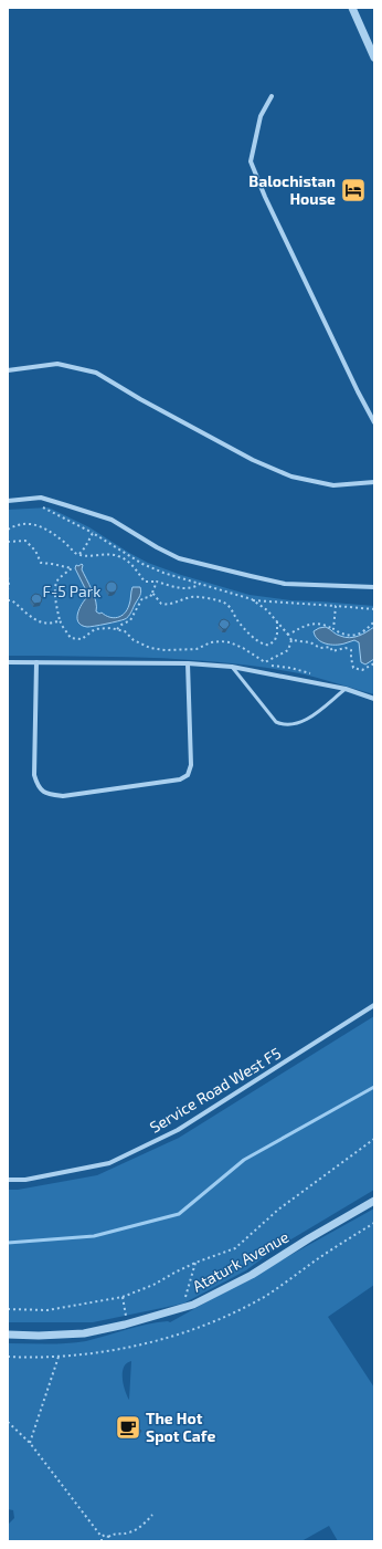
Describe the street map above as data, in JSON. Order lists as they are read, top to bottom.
{
  "streets": {
    "street": ["Service Road West F5", "Ataturk Avenue"]
  },
  "parks": ["F-5 Park"],
  "places": {
    "hotel": ["Balochistan House"],
    "cafe": ["The Hot Spot Cafe"]
  }
}
